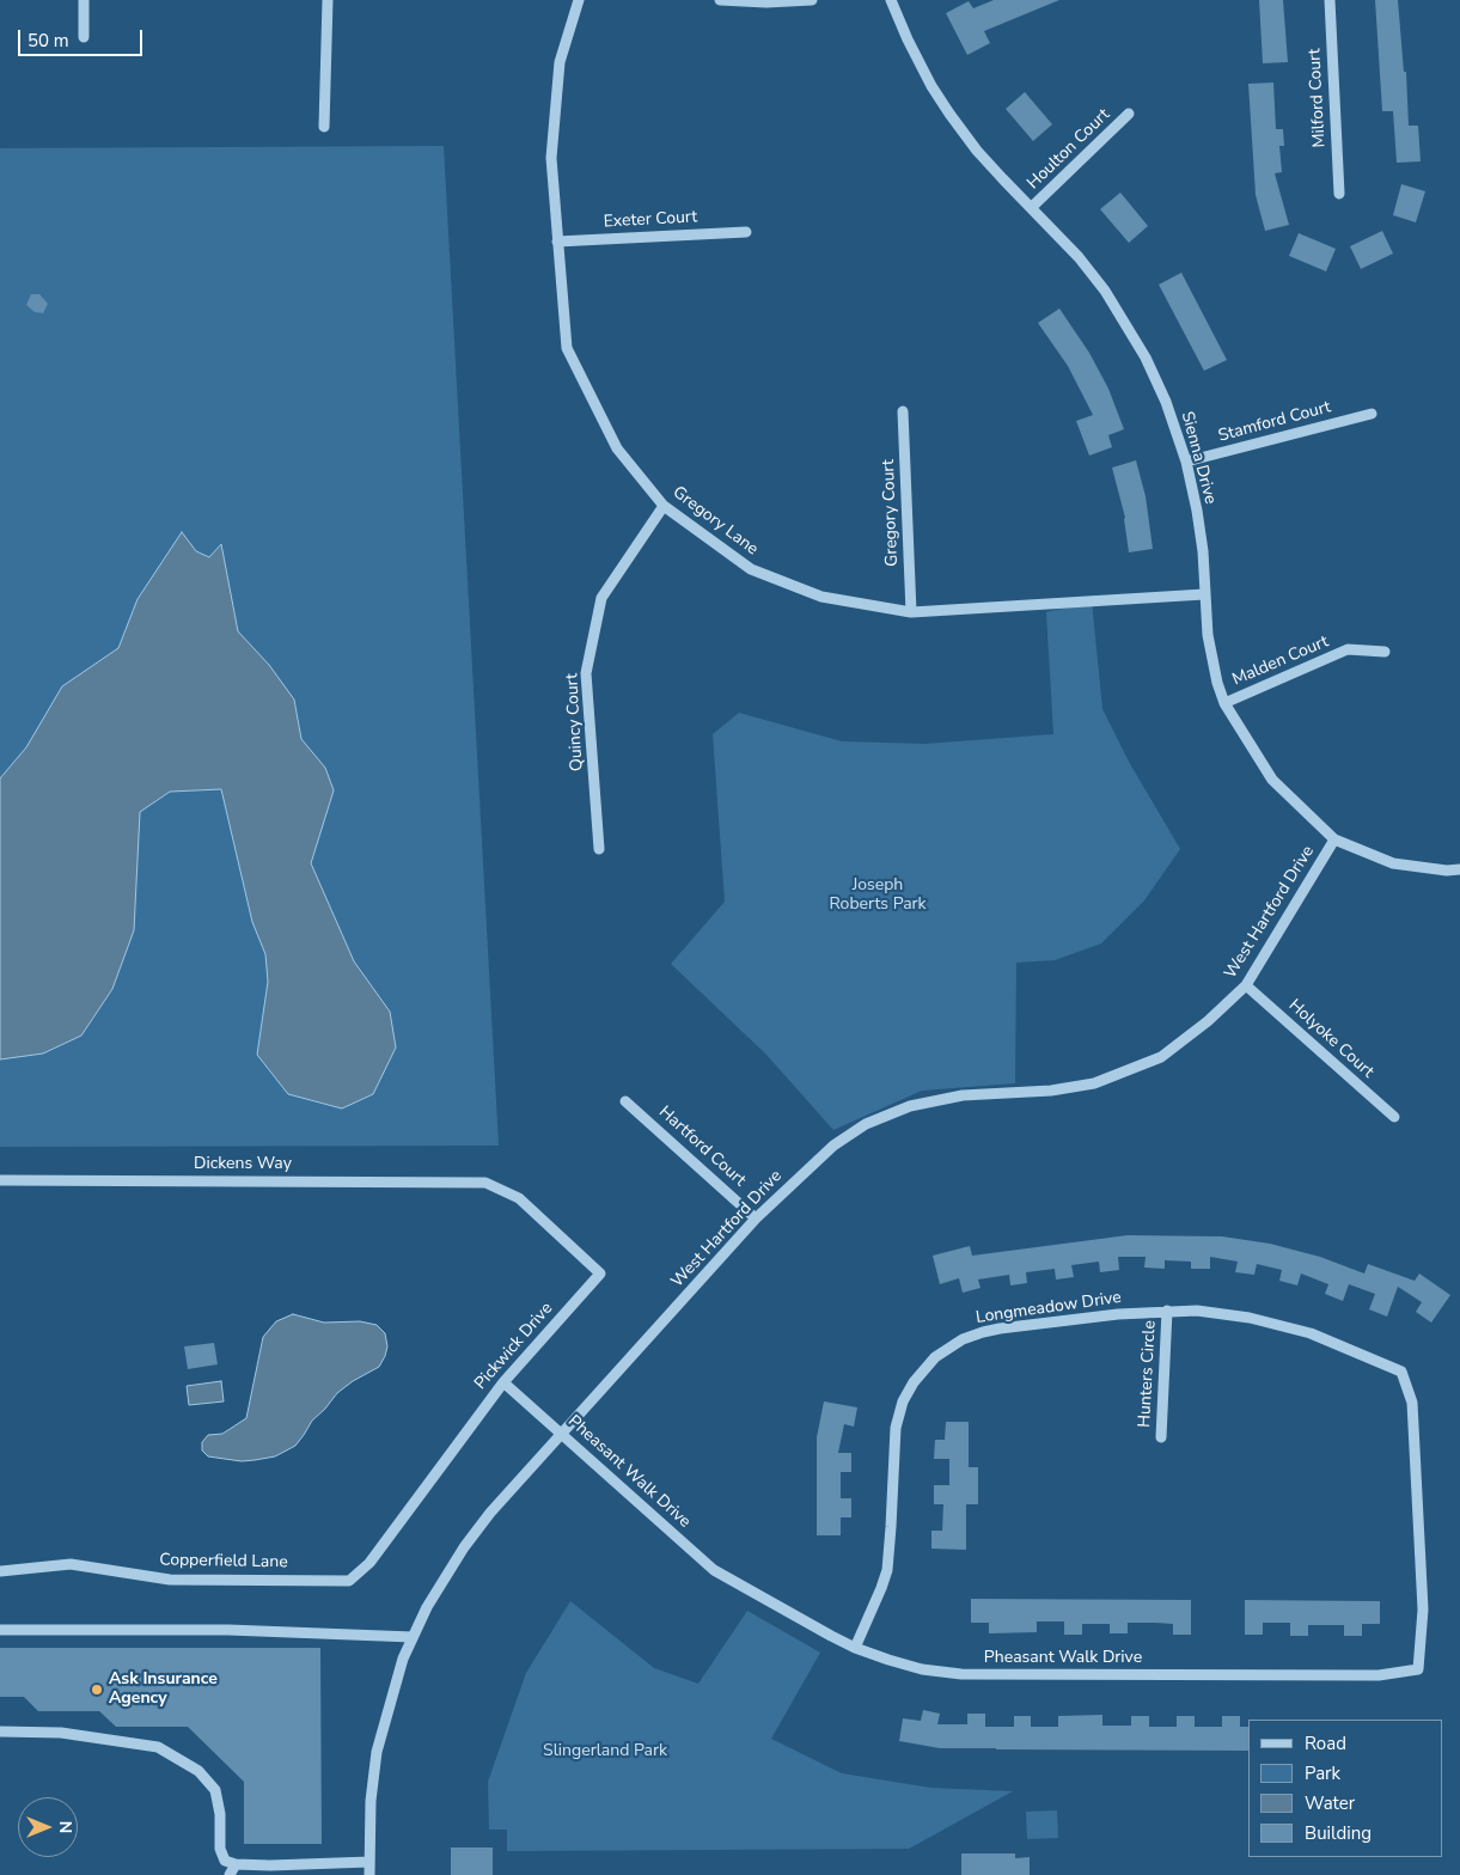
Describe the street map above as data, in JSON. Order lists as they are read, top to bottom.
{
  "streets": {
    "street": [
      "Milford Court",
      "Houlton Court",
      "Exeter Court",
      "Stamford Court",
      "Sienna Drive",
      "Gregory Court",
      "Gregory Lane",
      "Malden Court",
      "Quincy Court",
      "West Hartford Drive",
      "Holyoke Court",
      "Hartford Court",
      "Dickens Way",
      "Longmeadow Drive",
      "Pickwick Drive",
      "Hunters Circle",
      "Pheasant Walk Drive",
      "Copperfield Lane"
    ]
  },
  "crossings": [
    ["Houlton Court", "Sienna Drive"],
    ["Exeter Court", "Gregory Lane"],
    ["Stamford Court", "Sienna Drive"],
    ["Sienna Drive", "Gregory Lane"],
    ["Sienna Drive", "Malden Court"],
    ["Sienna Drive", "West Hartford Drive"],
    ["Gregory Court", "Gregory Lane"],
    ["Gregory Lane", "Quincy Court"],
    ["West Hartford Drive", "Holyoke Court"],
    ["West Hartford Drive", "Hartford Court"],
    ["West Hartford Drive", "Pheasant Walk Drive"],
    ["Dickens Way", "Pickwick Drive"],
    ["Longmeadow Drive", "Hunters Circle"],
    ["Longmeadow Drive", "Pheasant Walk Drive"],
    ["Pickwick Drive", "Pheasant Walk Drive"],
    ["Pickwick Drive", "Copperfield Lane"]
  ],
  "parks": ["Joseph Roberts Park", "Slingerland Park"],
  "places": ["Ask Insurance Agency"],
  "legend": [
    "Road",
    "Park",
    "Water",
    "Building"
  ],
  "scale_bar": "50 m",
  "north": "right"
}
